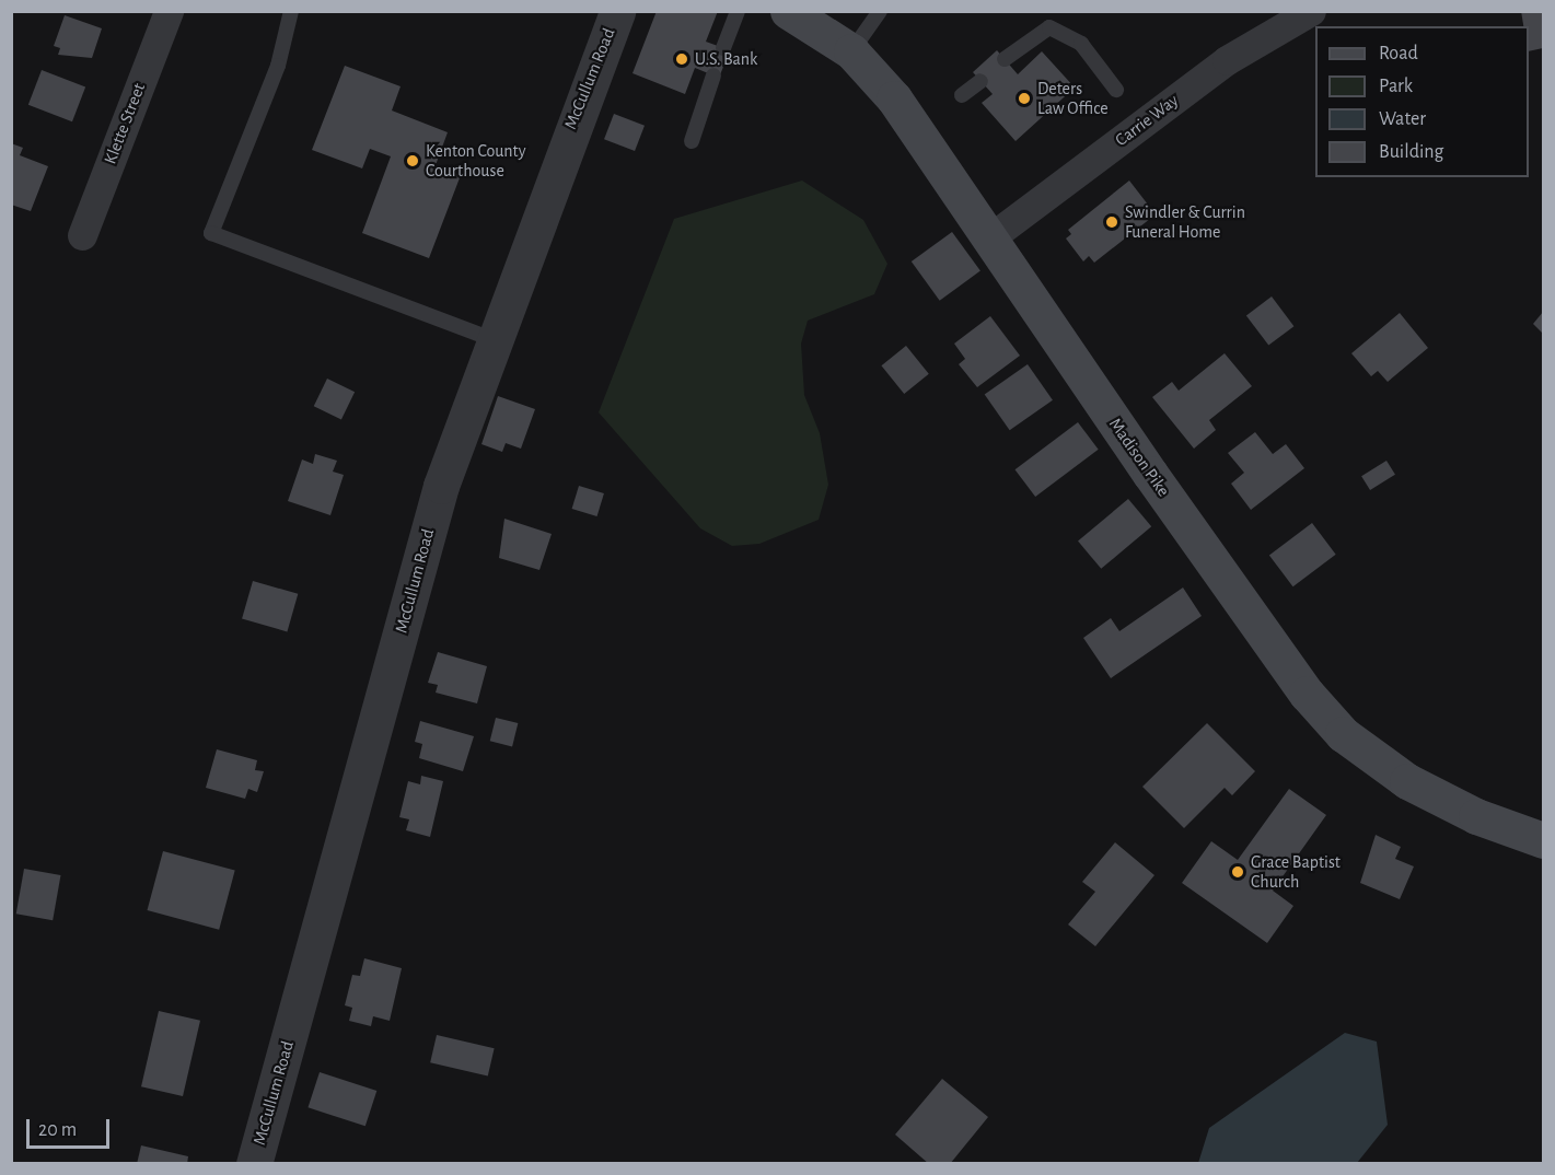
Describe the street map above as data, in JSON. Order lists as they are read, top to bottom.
{
  "streets": {
    "main road": ["Madison Pike"],
    "street": ["McCullum Road", "Carrie Way", "Klette Street"]
  },
  "crossings": [
    ["Carrie Way", "Madison Pike"]
  ],
  "places": [
    "U.S. Bank",
    "Deters Law Office",
    "Kenton County Courthouse",
    "Swindler & Currin Funeral Home",
    "Grace Baptist Church"
  ],
  "legend": [
    "Road",
    "Park",
    "Water",
    "Building"
  ],
  "scale_bar": "20 m"
}
